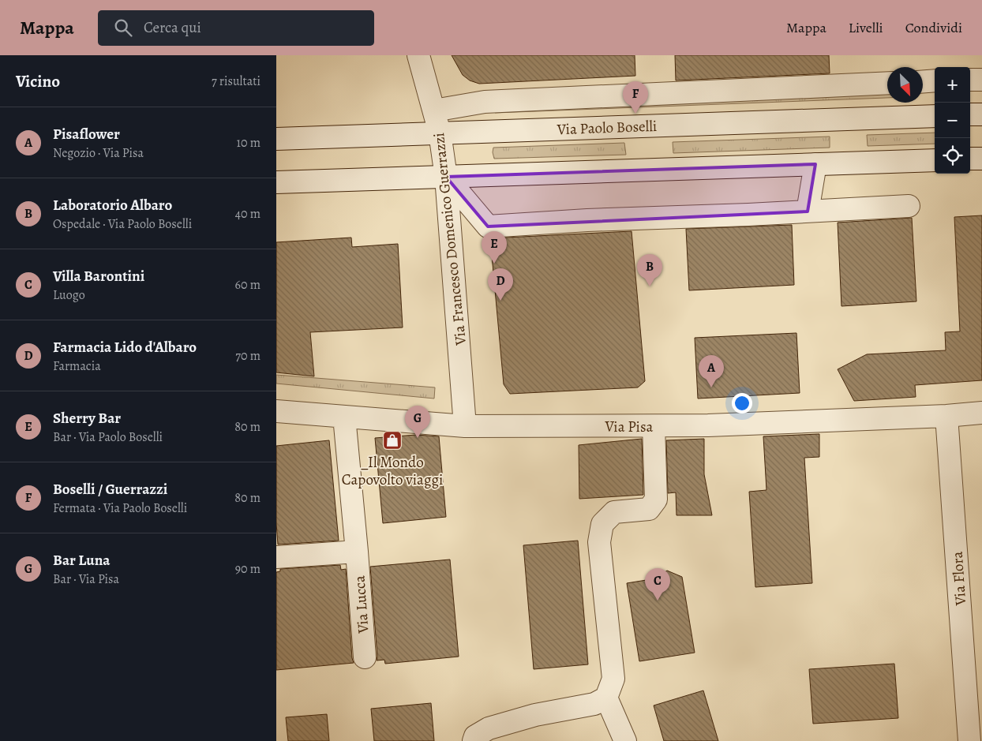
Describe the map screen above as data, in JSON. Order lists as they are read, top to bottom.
{
  "streets": {
    "street": [
      "Via Paolo Boselli",
      "Via Francesco Domenico Guerrazzi",
      "Via Pisa",
      "Via Flora",
      "Via Lucca"
    ]
  },
  "crossings": [
    ["Via Paolo Boselli", "Via Francesco Domenico Guerrazzi"],
    ["Via Francesco Domenico Guerrazzi", "Via Pisa"],
    ["Via Pisa", "Via Flora"],
    ["Via Pisa", "Via Lucca"]
  ],
  "places": {
    "shop": ["_Il Mondo Capovolto viaggi"]
  },
  "north": "bottom right",
  "page": {
    "header": "Mappa",
    "search": "Cerca qui",
    "nav": ["Mappa", "Livelli", "Condividi"],
    "heading": ["Vicino", "7 risultati"],
    "map_buttons": ["+", "−"],
    "pins": [
      "F",
      "E",
      "B",
      "D",
      "A",
      "G",
      "C"
    ],
    "list": [
      {
        "mark": "A",
        "name": "Pisaflower",
        "note": "Negozio · Via Pisa",
        "value": "10 m"
      },
      {
        "mark": "B",
        "name": "Laboratorio Albaro",
        "note": "Ospedale · Via Paolo Boselli",
        "value": "40 m"
      },
      {
        "mark": "C",
        "name": "Villa Barontini",
        "note": "Luogo",
        "value": "60 m"
      },
      {
        "mark": "D",
        "name": "Farmacia Lido d'Albaro",
        "note": "Farmacia",
        "value": "70 m"
      },
      {
        "mark": "E",
        "name": "Sherry Bar",
        "note": "Bar · Via Paolo Boselli",
        "value": "80 m"
      },
      {
        "mark": "F",
        "name": "Boselli / Guerrazzi",
        "note": "Fermata · Via Paolo Boselli",
        "value": "80 m"
      },
      {
        "mark": "G",
        "name": "Bar Luna",
        "note": "Bar · Via Pisa",
        "value": "90 m"
      }
    ]
  }
}
